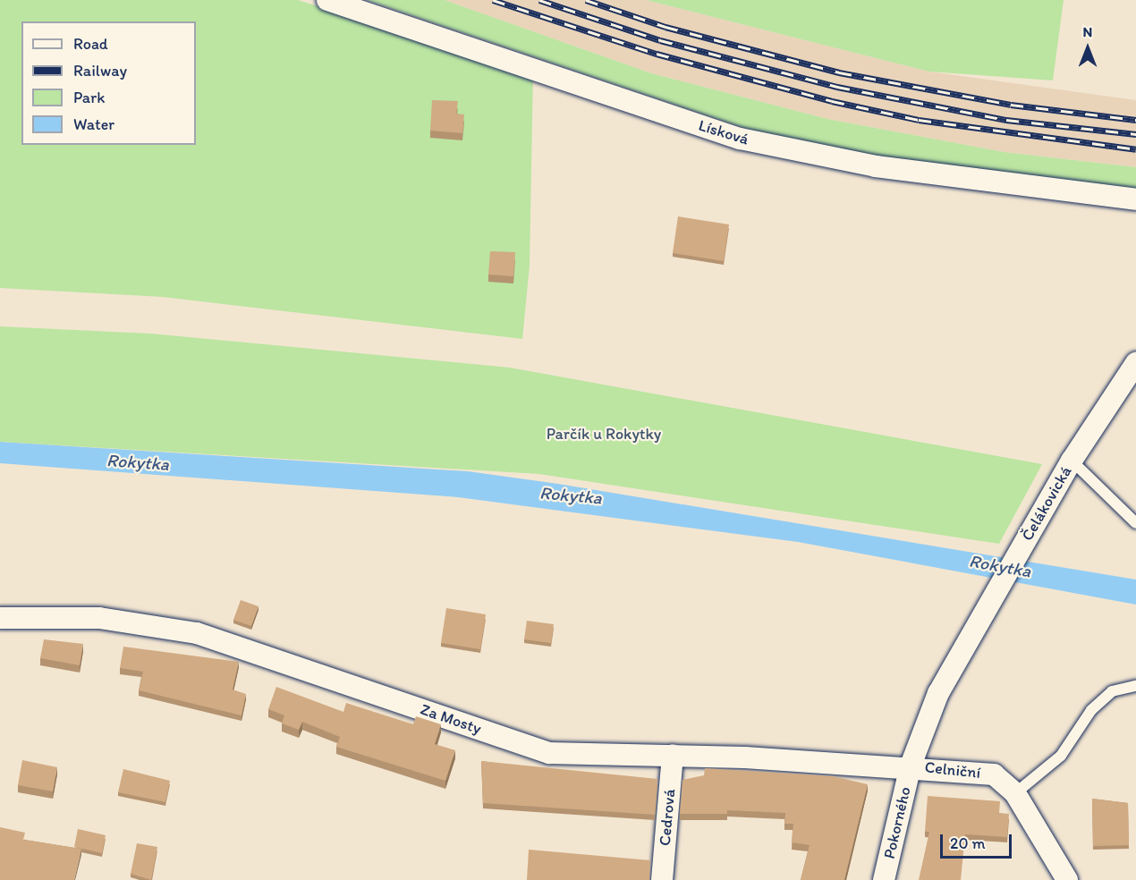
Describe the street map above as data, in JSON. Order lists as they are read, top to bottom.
{
  "streets": {
    "street": [
      "Lísková",
      "Čelákovická",
      "Za Mosty",
      "Celniční",
      "Cedrová",
      "Pokorného"
    ]
  },
  "crossings": [
    ["Čelákovická", "Za Mosty"],
    ["Čelákovická", "Celniční"],
    ["Čelákovická", "Pokorného"],
    ["Za Mosty", "Celniční"],
    ["Za Mosty", "Cedrová"],
    ["Za Mosty", "Pokorného"],
    ["Celniční", "Pokorného"]
  ],
  "water": ["Rokytka"],
  "parks": ["Parčík u Rokytky"],
  "legend": [
    "Road",
    "Railway",
    "Park",
    "Water"
  ],
  "scale_bar": "20 m",
  "north": "top"
}
